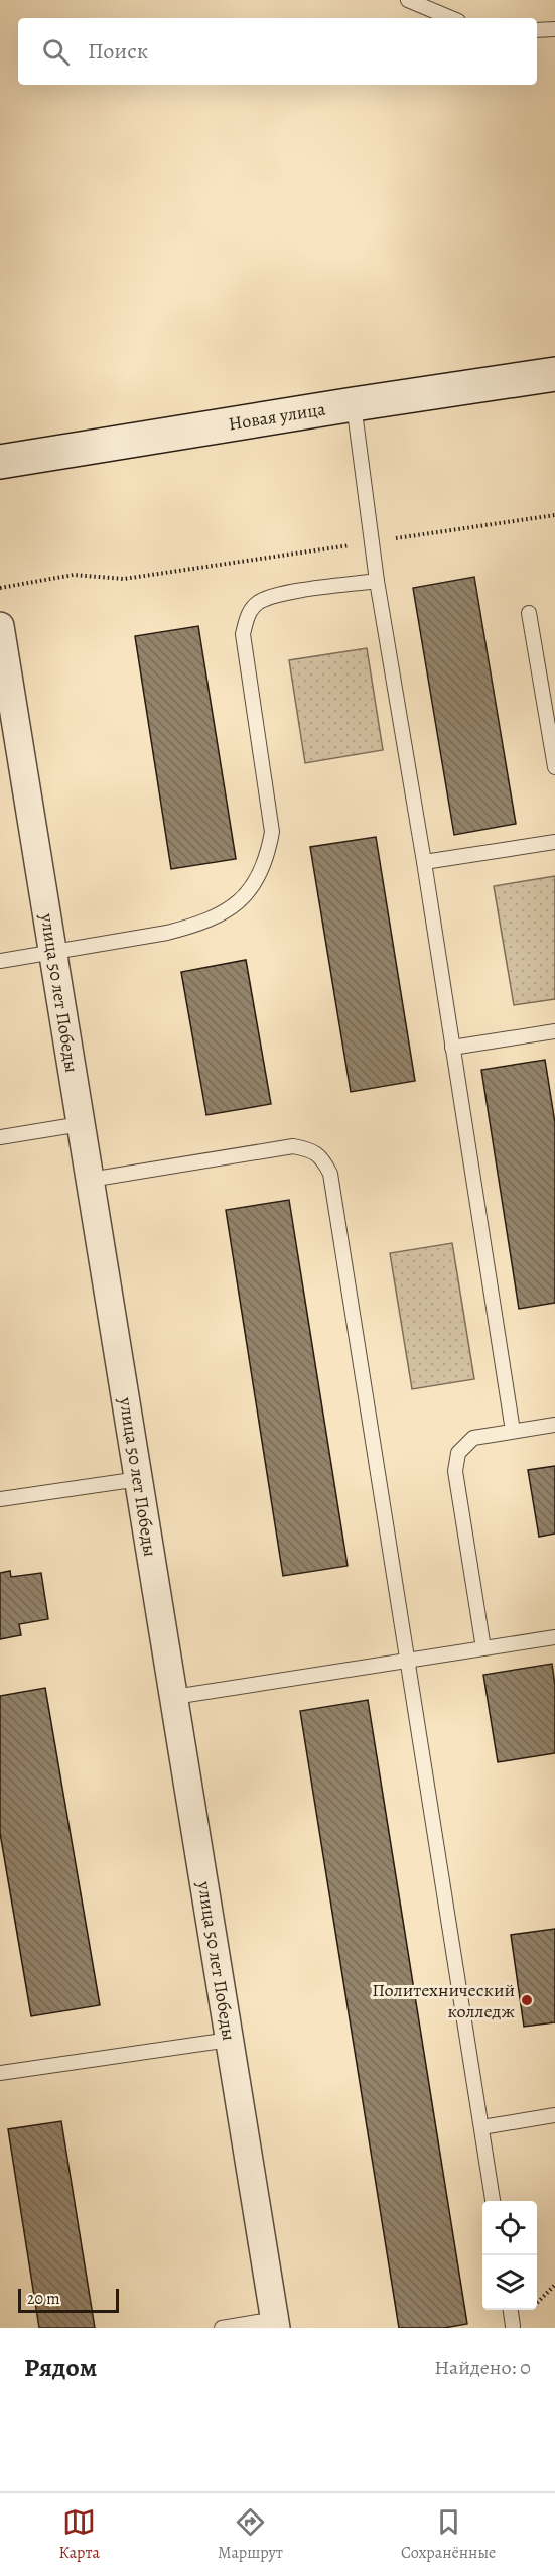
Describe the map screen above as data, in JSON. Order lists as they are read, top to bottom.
{
  "streets": {
    "street": ["Новая улица", "улица 50 лет Победы"]
  },
  "places": ["Политехнический колледж"],
  "scale_bar": "20 m",
  "page": {
    "search": "Поиск",
    "scale": "20 m",
    "heading": ["Рядом", "Найдено: 0"],
    "nav": ["Карта", "Маршрут", "Сохранённые"]
  }
}
